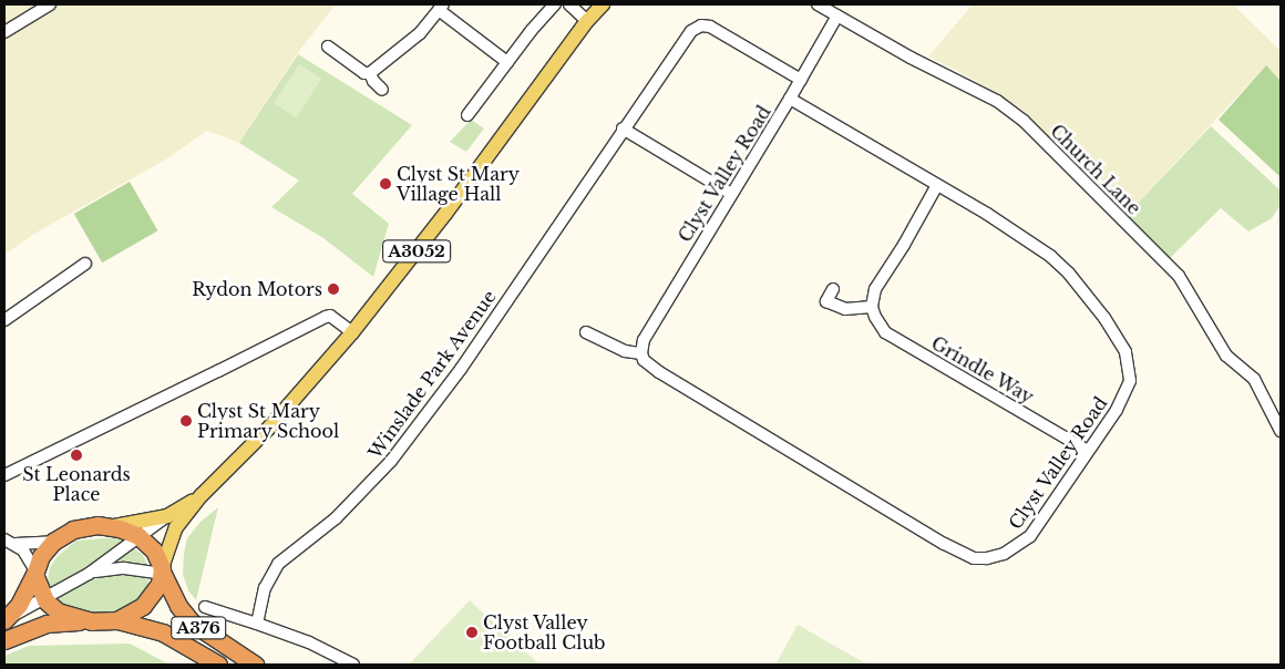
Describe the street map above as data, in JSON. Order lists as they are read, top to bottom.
{
  "streets": {
    "highway": ["A376"],
    "main road": ["A3052"],
    "street": [
      "Church Lane",
      "Clyst Valley Road",
      "Grindle Way",
      "Winslade Park Avenue"
    ]
  },
  "crossings": [
    ["Church Lane", "Clyst Valley Road"],
    ["Clyst Valley Road", "Grindle Way"],
    ["Clyst Valley Road", "Winslade Park Avenue"],
    ["A3052", "A376"]
  ],
  "places": [
    "Clyst St Mary Village Hall",
    "Rydon Motors",
    "Clyst St Mary Primary School",
    "St Leonards Place",
    "Clyst Valley Football Club"
  ]
}
